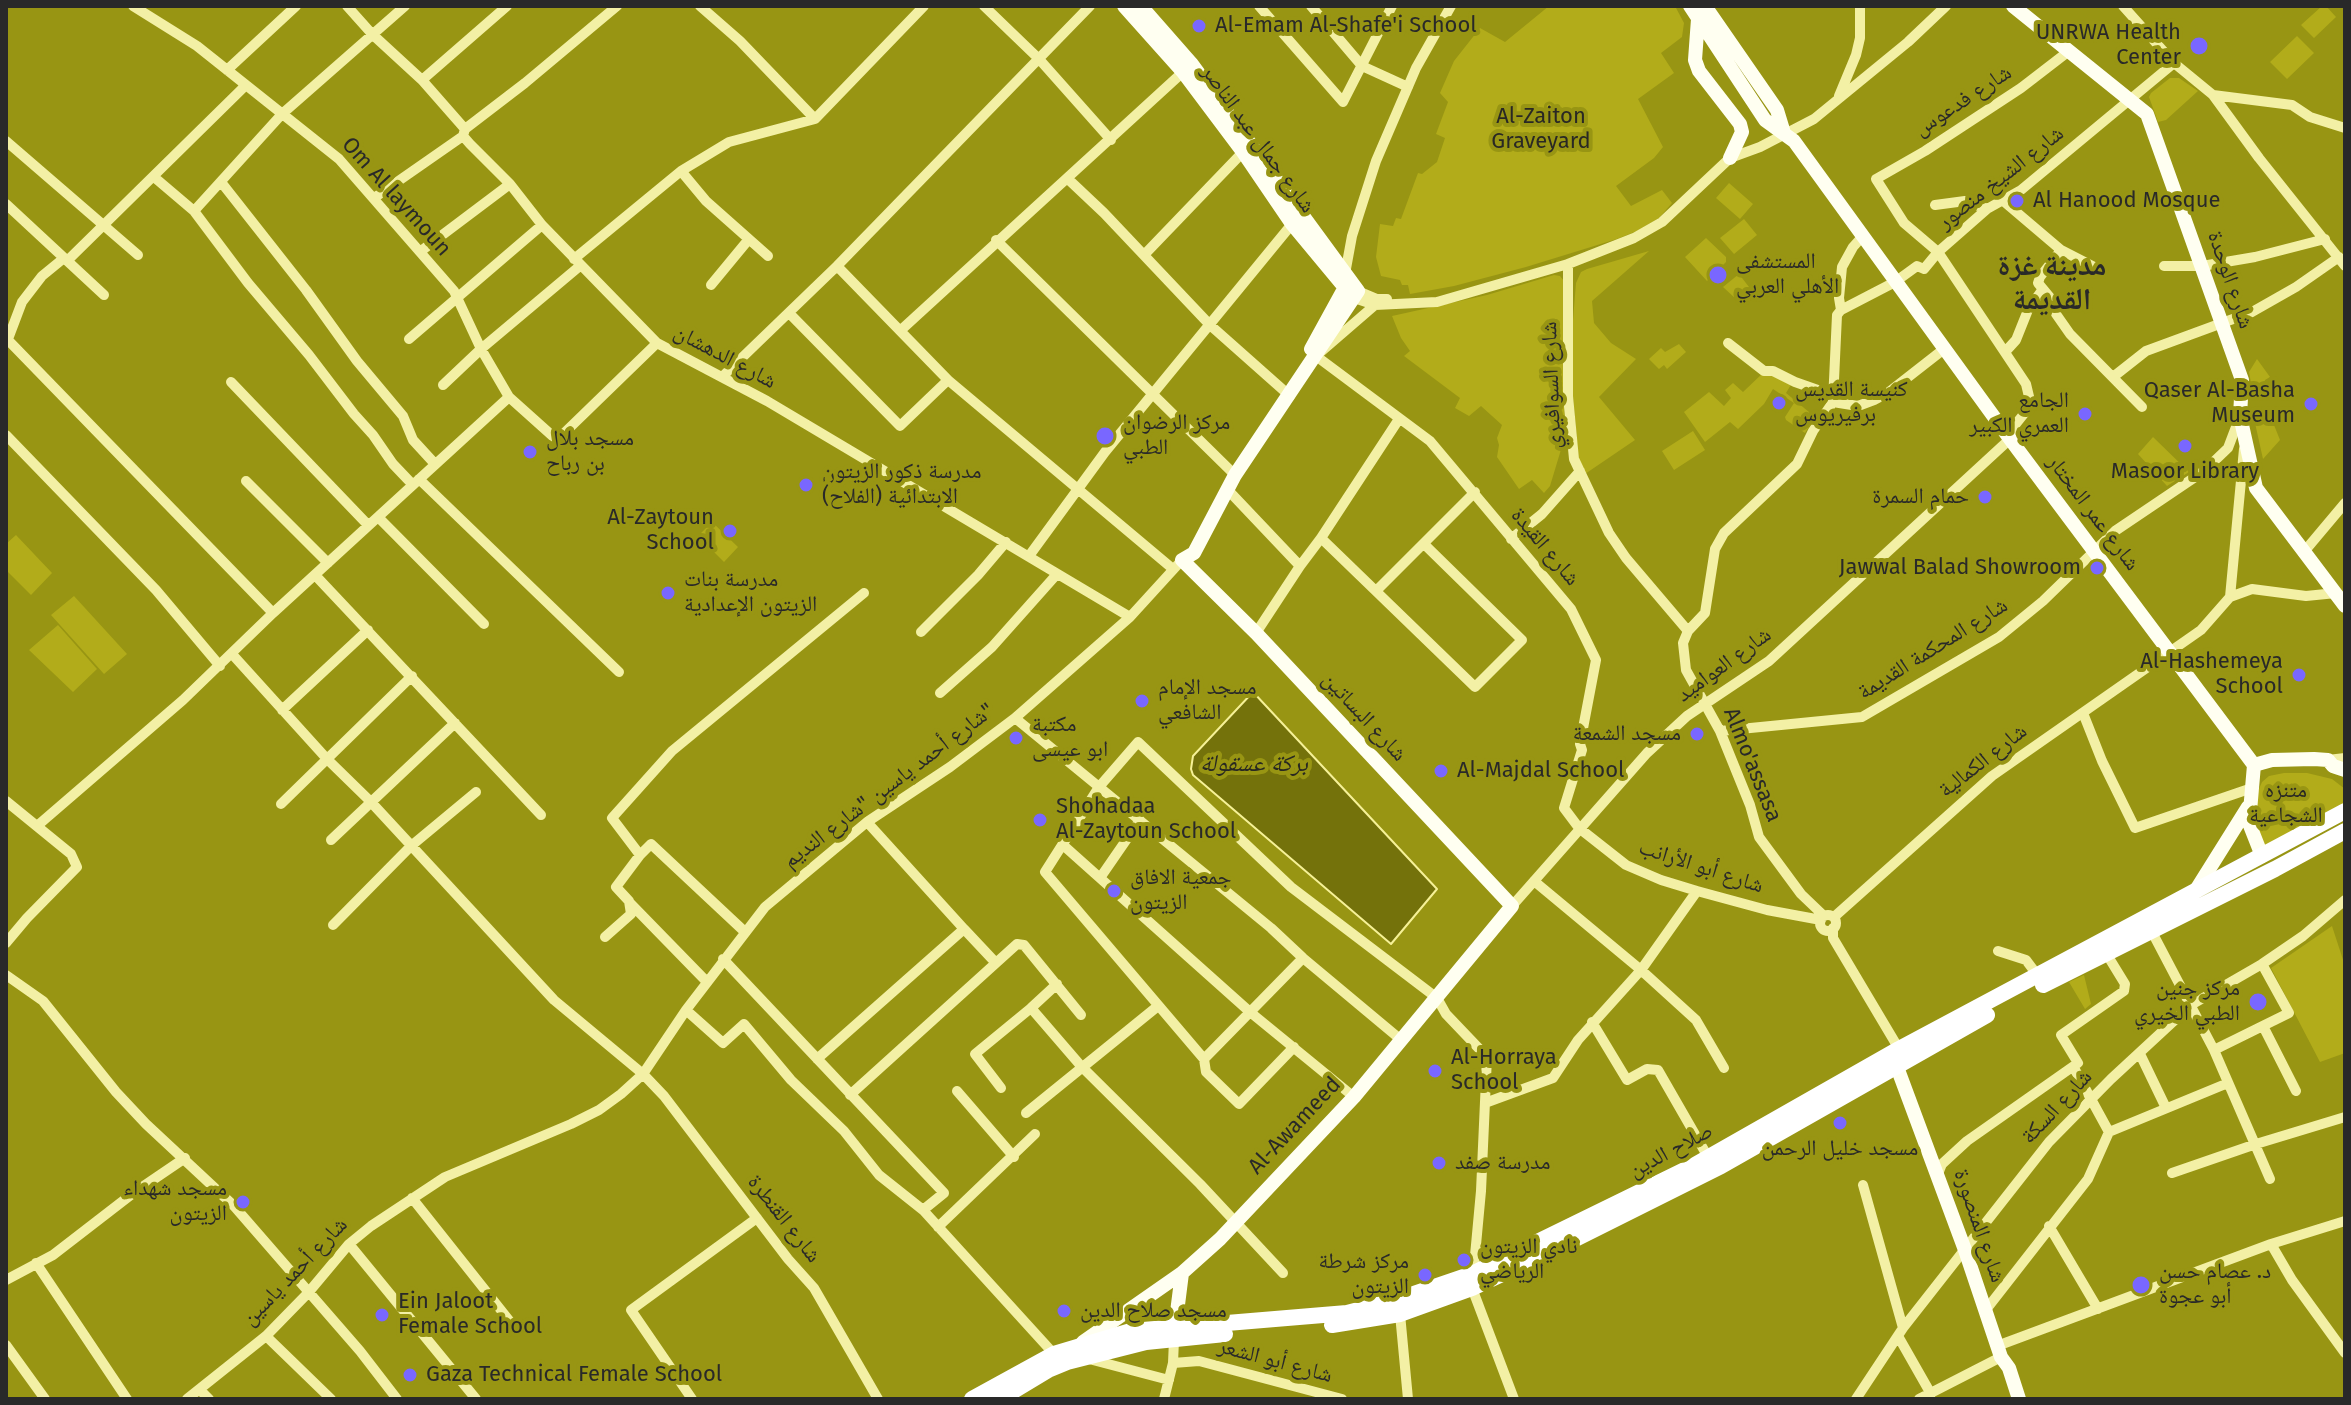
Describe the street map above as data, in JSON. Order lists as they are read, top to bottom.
{
  "streets": {
    "highway": ["صلاح الدين"],
    "main road": [
      "شارع جمال عبد الناصر",
      "شارع الوحدة",
      "شارع عمر المختار",
      "شارع البساتين",
      "Al-Awameed",
      "شارع المنصورة"
    ],
    "street": [
      "شارع فدعوس",
      "شارع الشيخ منصور",
      "Om Al laymoun",
      "شارع الدهشان",
      "شارع السوافيري",
      "شارع القيدة",
      "شارع المحكمة القديمة",
      "شارع العواميد",
      "شارع الكمالية",
      "Almo'assasa",
      "شارع أحمد ياسين \"شارع النديم\"",
      "شارع أبو الأرانب",
      "شارع السكة",
      "شارع القنطرة",
      "شارع أحمد ياسين",
      "شارع أبو الشعر"
    ]
  },
  "crossings": [
    ["شارع فدعوس", "شارع الشيخ منصور"],
    ["شارع فدعوس", "شارع الوحدة"],
    ["شارع الشيخ منصور", "شارع الوحدة"],
    ["شارع الشيخ منصور", "شارع عمر المختار"],
    ["Om Al laymoun", "شارع الدهشان"],
    ["شارع الوحدة", "شارع المحكمة القديمة"],
    ["شارع الدهشان", "شارع أحمد ياسين \"شارع النديم\""],
    ["شارع عمر المختار", "شارع المحكمة القديمة"],
    ["شارع عمر المختار", "شارع العواميد"],
    ["شارع عمر المختار", "شارع الكمالية"],
    ["شارع القيدة", "شارع العواميد"],
    ["شارع القيدة", "شارع أبو الأرانب"],
    ["شارع المحكمة القديمة", "Almo'assasa"],
    ["شارع العواميد", "شارع البساتين"],
    ["شارع العواميد", "Almo'assasa"],
    ["شارع العواميد", "شارع أبو الأرانب"],
    ["شارع العواميد", "Al-Awameed"],
    ["شارع البساتين", "شارع أحمد ياسين \"شارع النديم\""],
    ["شارع البساتين", "Al-Awameed"],
    ["شارع الكمالية", "Almo'assasa"],
    ["شارع الكمالية", "شارع أبو الأرانب"],
    ["Almo'assasa", "شارع أبو الأرانب"],
    ["شارع أحمد ياسين \"شارع النديم\"", "شارع القنطرة"],
    ["شارع أحمد ياسين \"شارع النديم\"", "شارع أحمد ياسين"],
    ["شارع السكة", "شارع المنصورة"],
    ["Al-Awameed", "صلاح الدين"],
    ["صلاح الدين", "شارع المنصورة"]
  ],
  "districts": ["مدينة غزة القديمة"],
  "water": ["بركة عسقولة"],
  "parks": ["Al-Zaiton Graveyard", "متنزه الشجاعية"],
  "places": [
    "Al-Emam Al-Shafe'i School",
    "UNRWA Health Center",
    "Al Hanood Mosque",
    "المستشفى الأهلي العربي",
    "كنيسة القديس برفيريوس",
    "Qaser Al-Basha Museum",
    "الجامع العمري الكبير",
    "مركز الرضوان الطبي",
    "Masoor Library",
    "مسجد بلال بن رباح",
    "مدرسة ذكور الزيتون الابتدائية (الفلاح)",
    "حمام السمرة",
    "Al-Zaytoun School",
    "Jawwal Balad Showroom",
    "مدرسة بنات الزيتون الإعدادية",
    "Al-Hashemeya School",
    "مسجد الإمام الشافعي",
    "مسجد الشمعة",
    "مكتبة ابو عيسى",
    "Al-Majdal School",
    "Shohadaa Al-Zaytoun School",
    "جمعية الافاق الزيتون",
    "مركز جنين الطبي الخيري",
    "Al-Horraya School",
    "مسجد خليل الرحمن",
    "مدرسة صفد",
    "مسجد شهداء الزيتون",
    "نادي الزيتون الرياضي",
    "مركز شرطة الزيتون",
    "د. عصام حسن أبو عجوة",
    "مسجد صلاح الدين",
    "Ein Jaloot Female School",
    "Gaza Technical Female School"
  ]
}
